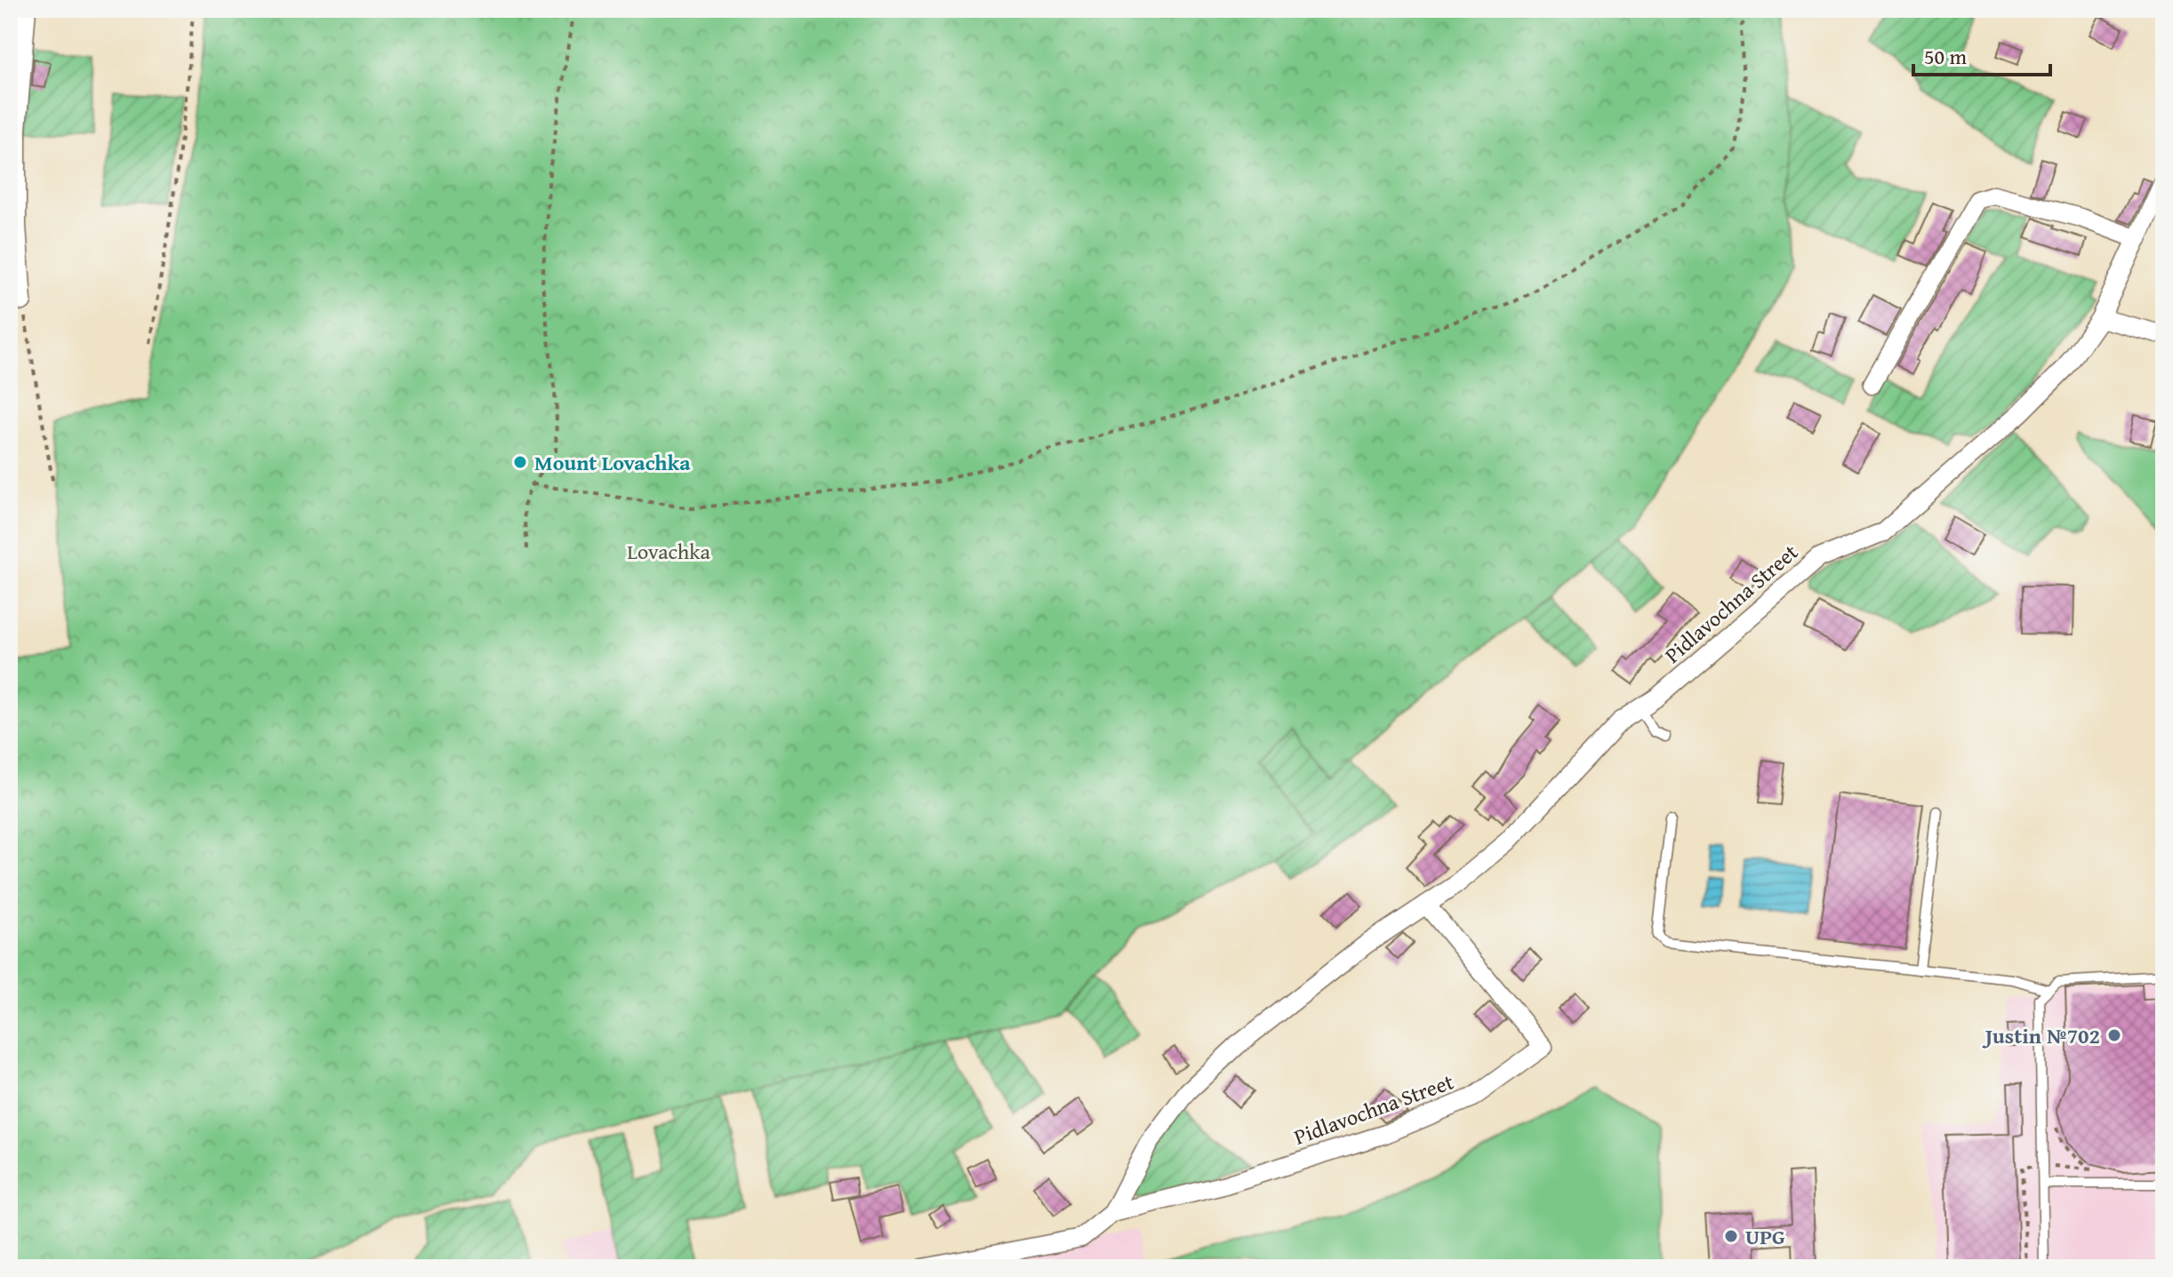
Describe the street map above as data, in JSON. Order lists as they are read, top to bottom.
{
  "streets": {
    "street": ["Pidlavochna Street"]
  },
  "parks": ["Lovachka"],
  "places": ["Mount Lovachka", "Justin №702", "UPG"],
  "scale_bar": "50 m"
}
